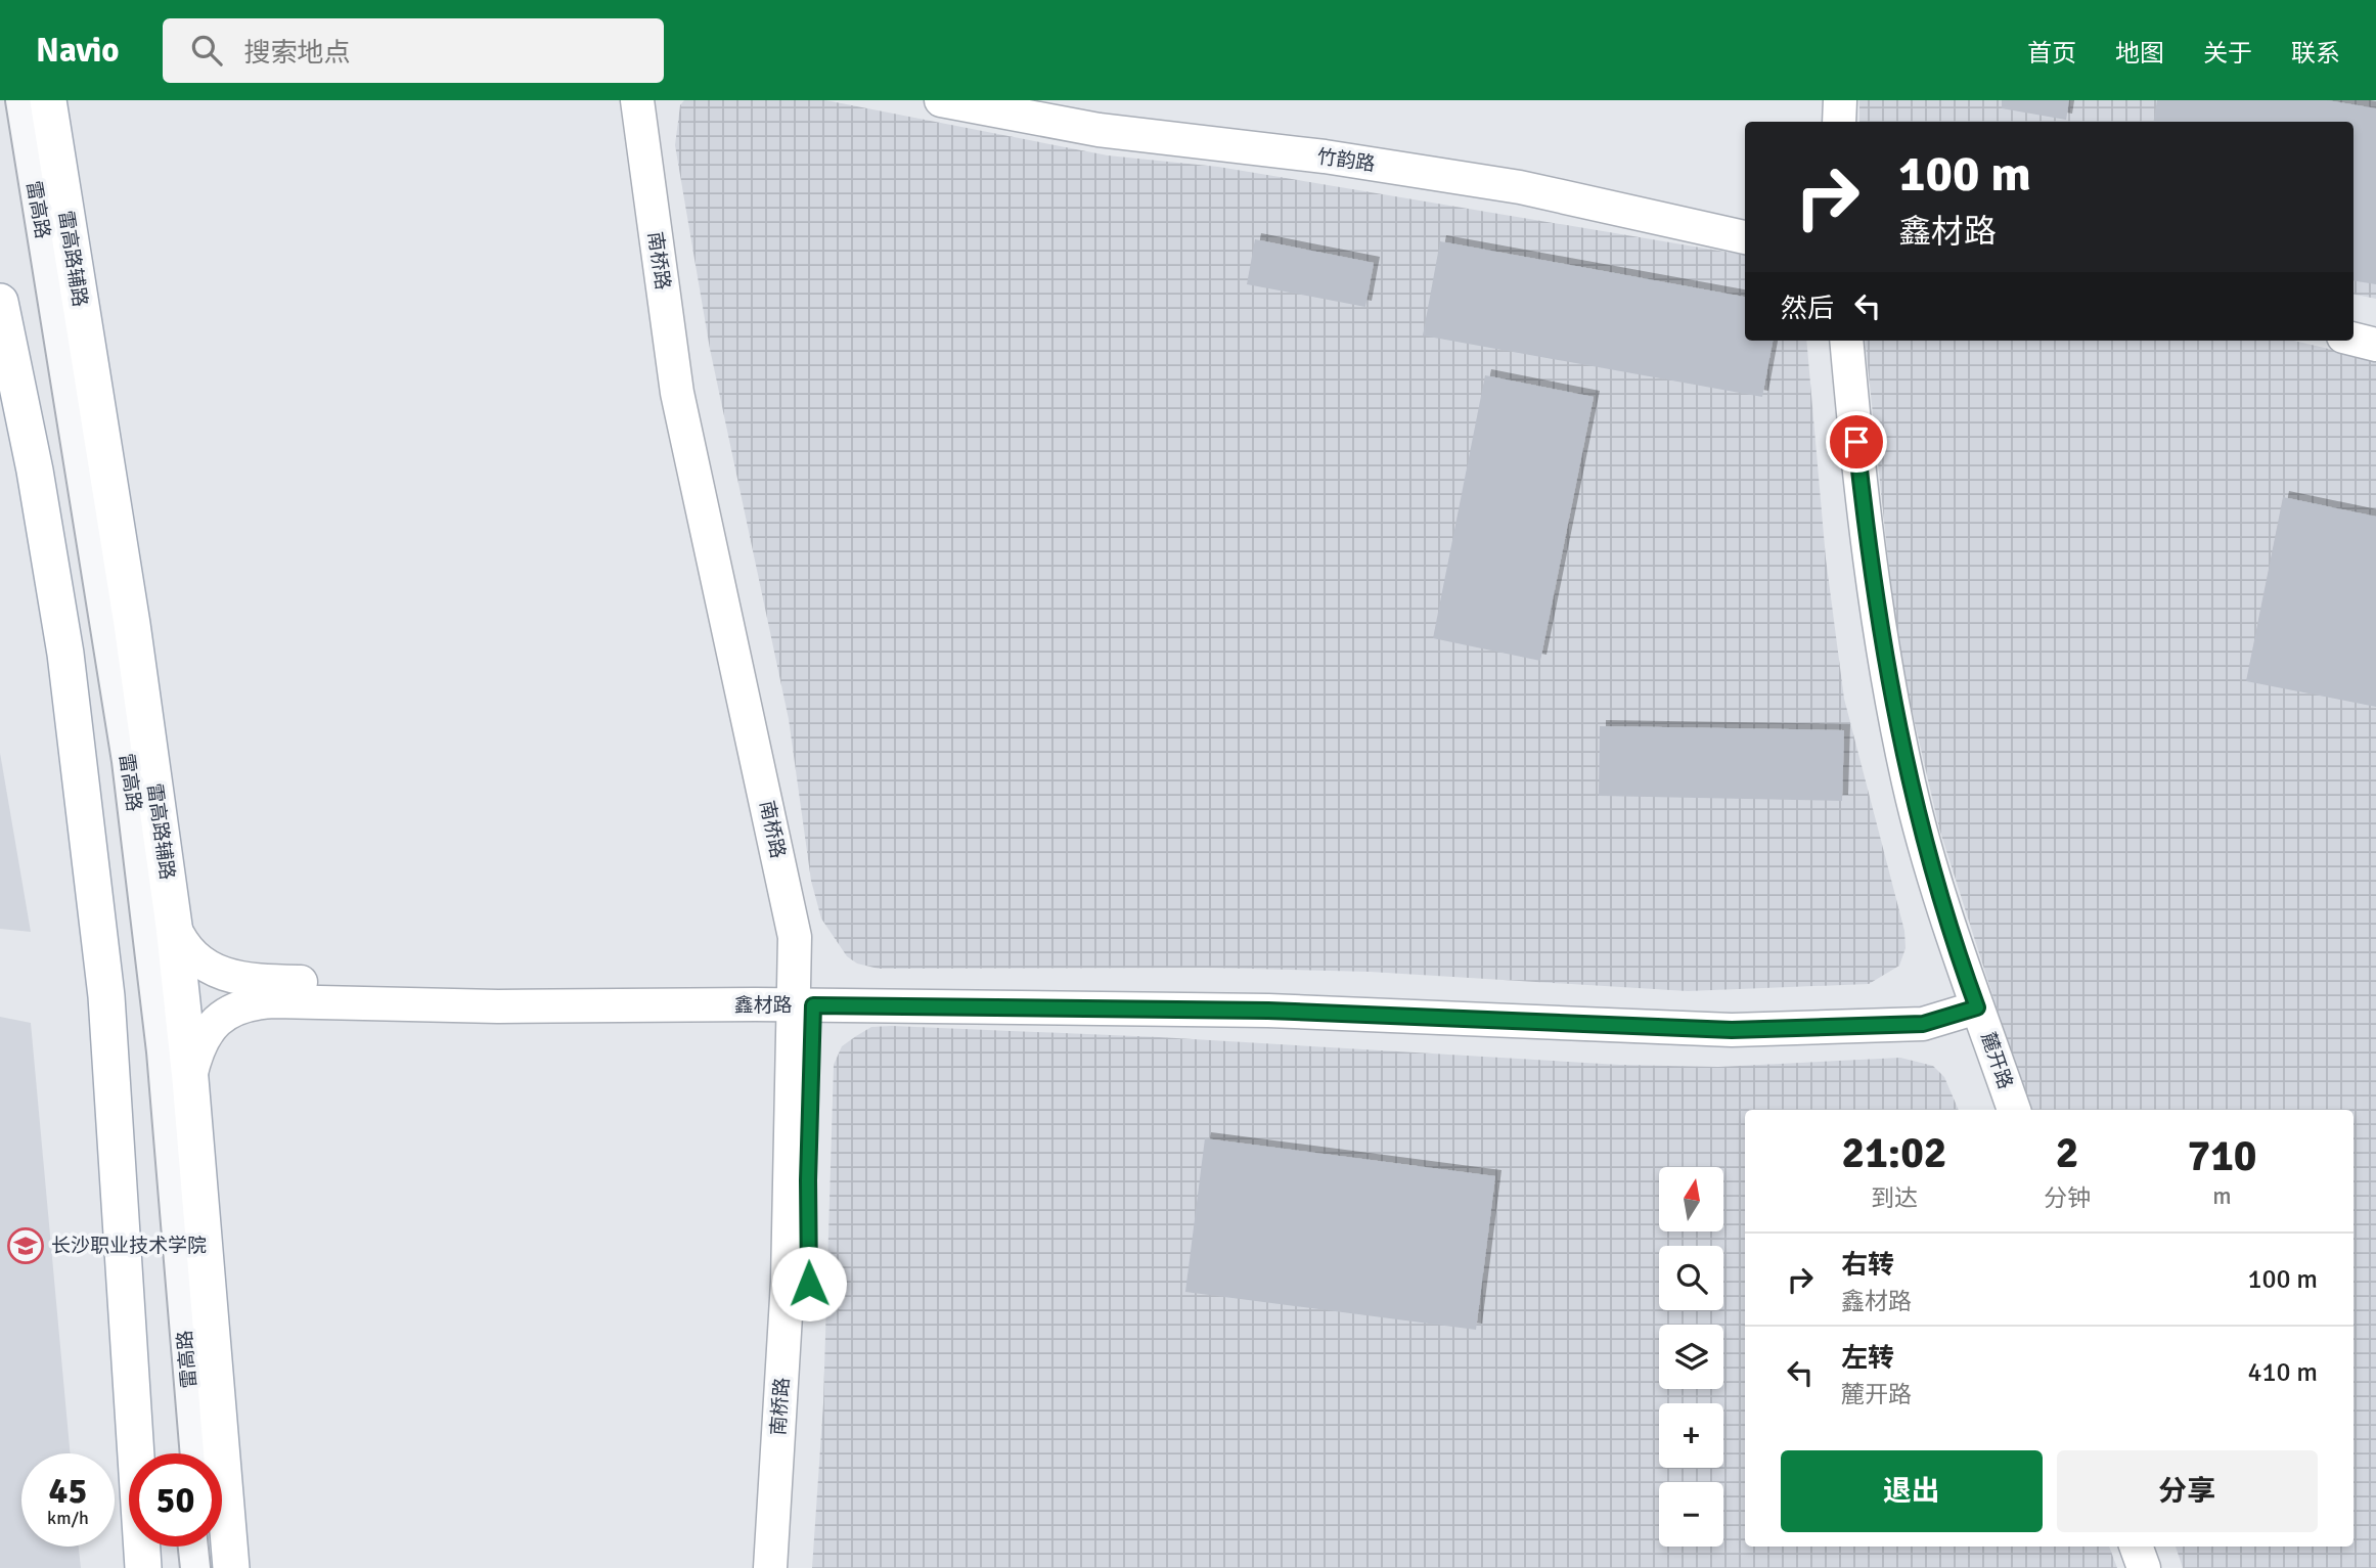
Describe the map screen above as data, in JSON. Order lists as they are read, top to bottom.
{
  "streets": {
    "main road": [
      "竹韵路",
      "雷高路辅路",
      "南桥路",
      "鑫材路",
      "麓开路"
    ],
    "street": ["雷高路"]
  },
  "crossings": [
    ["雷高路辅路", "鑫材路"],
    ["南桥路", "鑫材路"],
    ["鑫材路", "麓开路"]
  ],
  "places": {
    "school or university": ["长沙职业技术学院"]
  },
  "north": "top",
  "page": {
    "header": "Navio",
    "search": "搜索地点",
    "nav": [
      "首页",
      "地图",
      "关于",
      "联系"
    ],
    "turn": ["100 m", "鑫材路"],
    "then": "然后",
    "eta": [
      "21:02",
      "到达",
      "2",
      "分钟",
      "710",
      "m"
    ],
    "map_buttons": ["+", "−"],
    "list": [
      {
        "name": "右转",
        "note": "鑫材路",
        "value": "100 m"
      },
      {
        "name": "左转",
        "note": "麓开路",
        "value": "410 m"
      }
    ],
    "buttons": ["退出", "分享"],
    "speed": "45 km/h",
    "limit": "50"
  }
}
